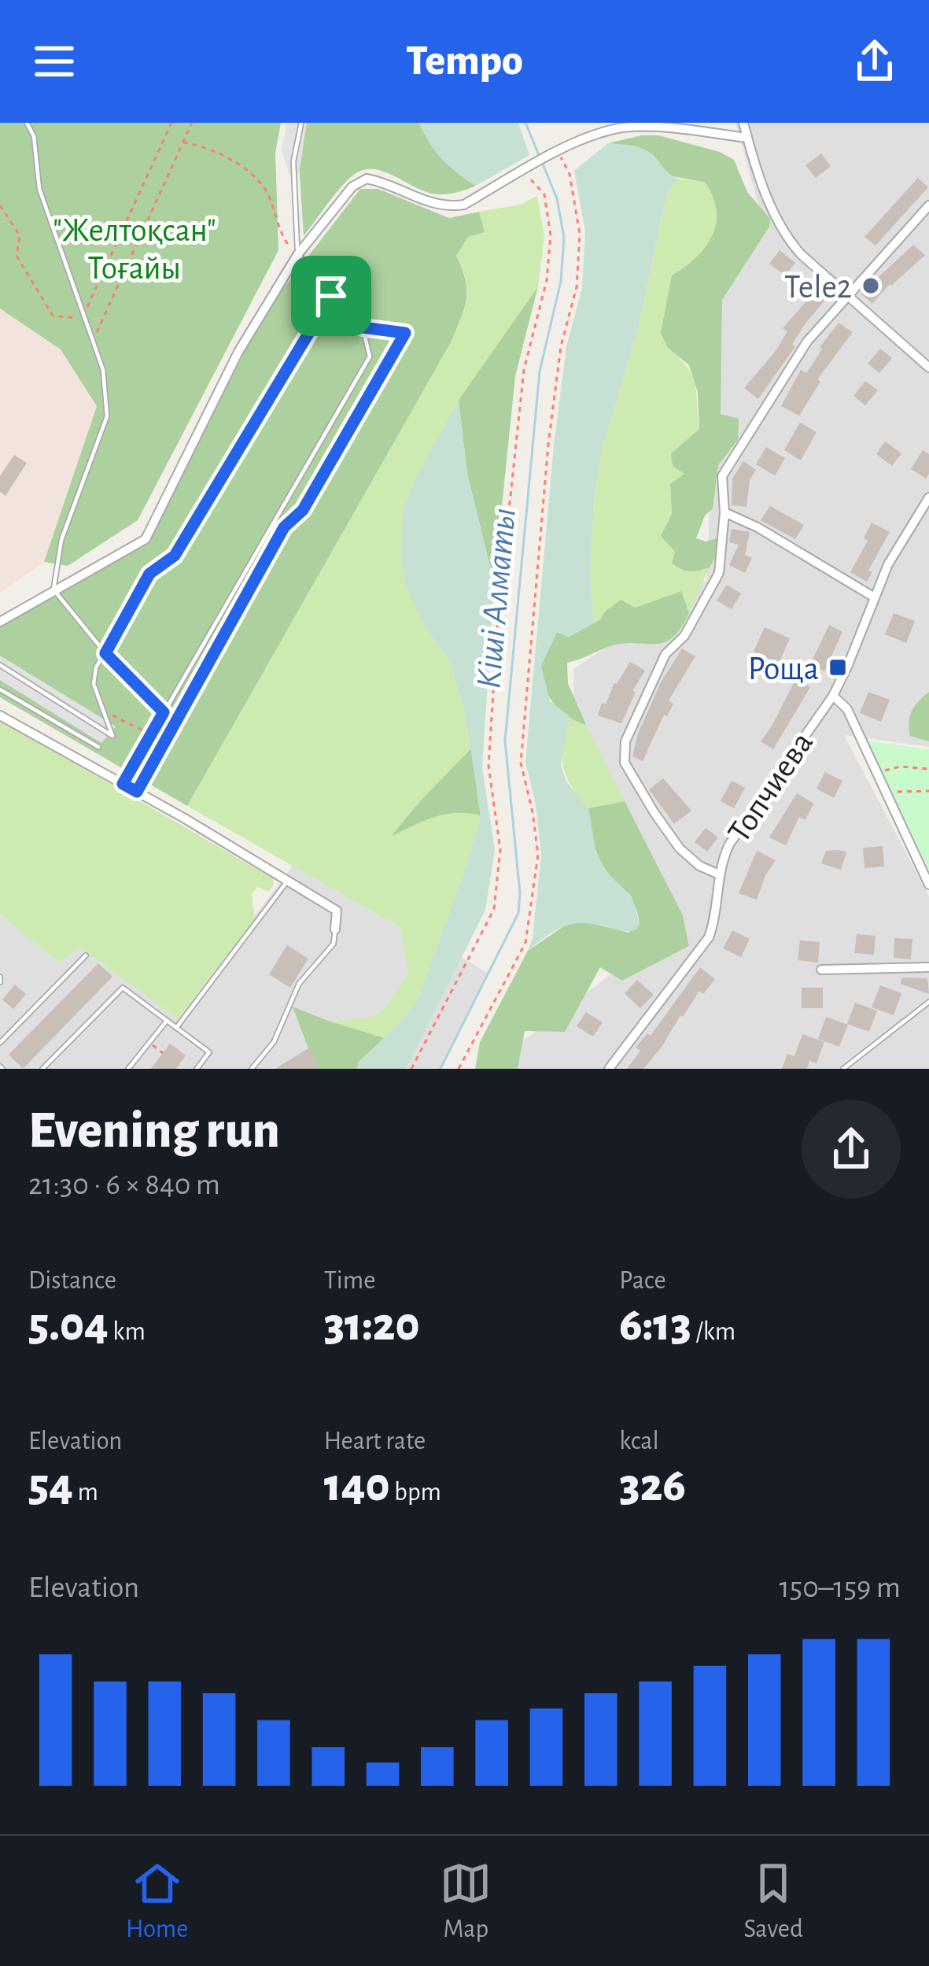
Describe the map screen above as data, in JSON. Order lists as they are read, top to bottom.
{
  "streets": {
    "street": ["Топчиева"]
  },
  "water": ["Кіші Алматы"],
  "parks": ["\"Желтоқсан\" Тоғайы"],
  "places": {
    "other": ["Tele2"],
    "transit": ["Роща"]
  },
  "page": {
    "header": "Tempo",
    "heading": ["Evening run", "21:30 · 6 × 840 m"],
    "stats": [
      ["Distance", "5.04 km"],
      ["Time", "31:20"],
      ["Pace", "6:13 /km"],
      ["Elevation", "54 m"],
      ["Heart rate", "140 bpm"],
      ["kcal", "326"]
    ],
    "chart": ["Elevation", "150–159 m"],
    "tabs": ["Home", "Map", "Saved"]
  }
}
